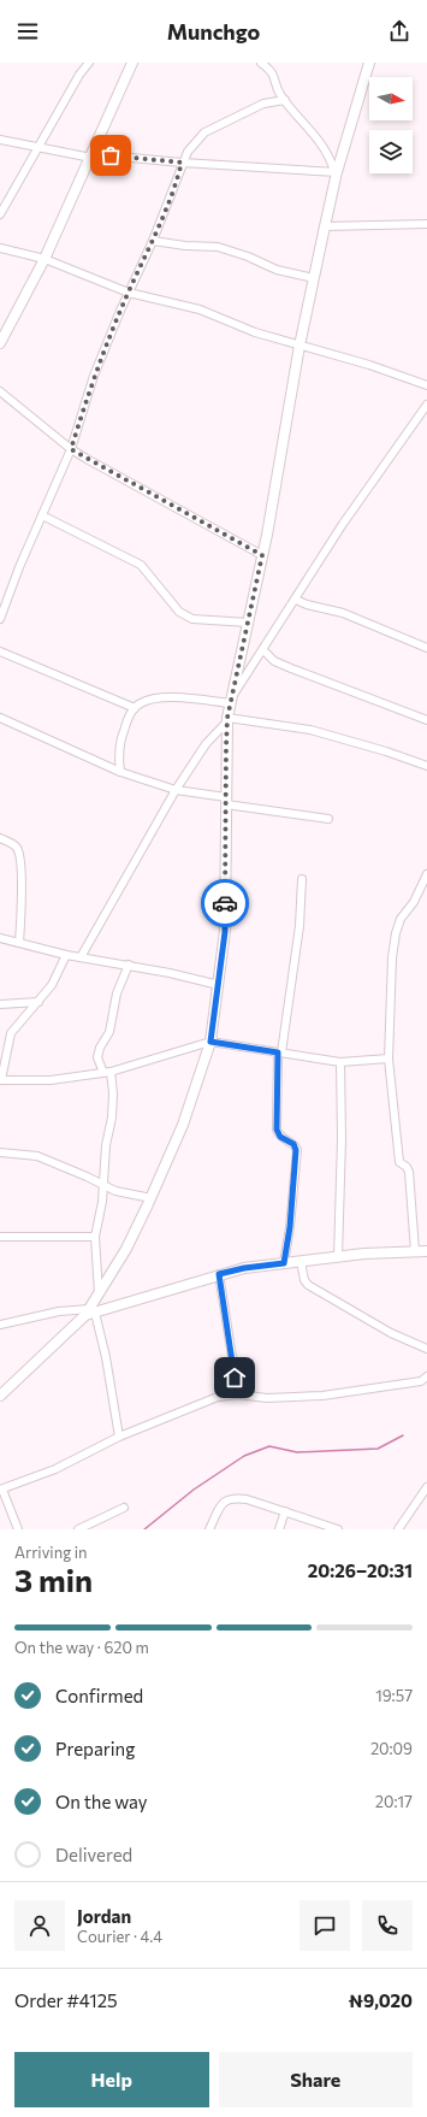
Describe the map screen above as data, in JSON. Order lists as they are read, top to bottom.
{
  "north": "right",
  "page": {
    "header": "Munchgo",
    "heading": ["3 min", "Arriving in", "20:26–20:31"],
    "panel": [
      "Jordan",
      "Courier · 4.4",
      "Order #4125",
      "₦9,020"
    ],
    "bar": "On the way · 620 m",
    "list": [
      ["Confirmed", "19:57"],
      ["Preparing", "20:09"],
      ["On the way", "20:17"],
      "Delivered"
    ],
    "buttons": ["Help", "Share"]
  }
}
